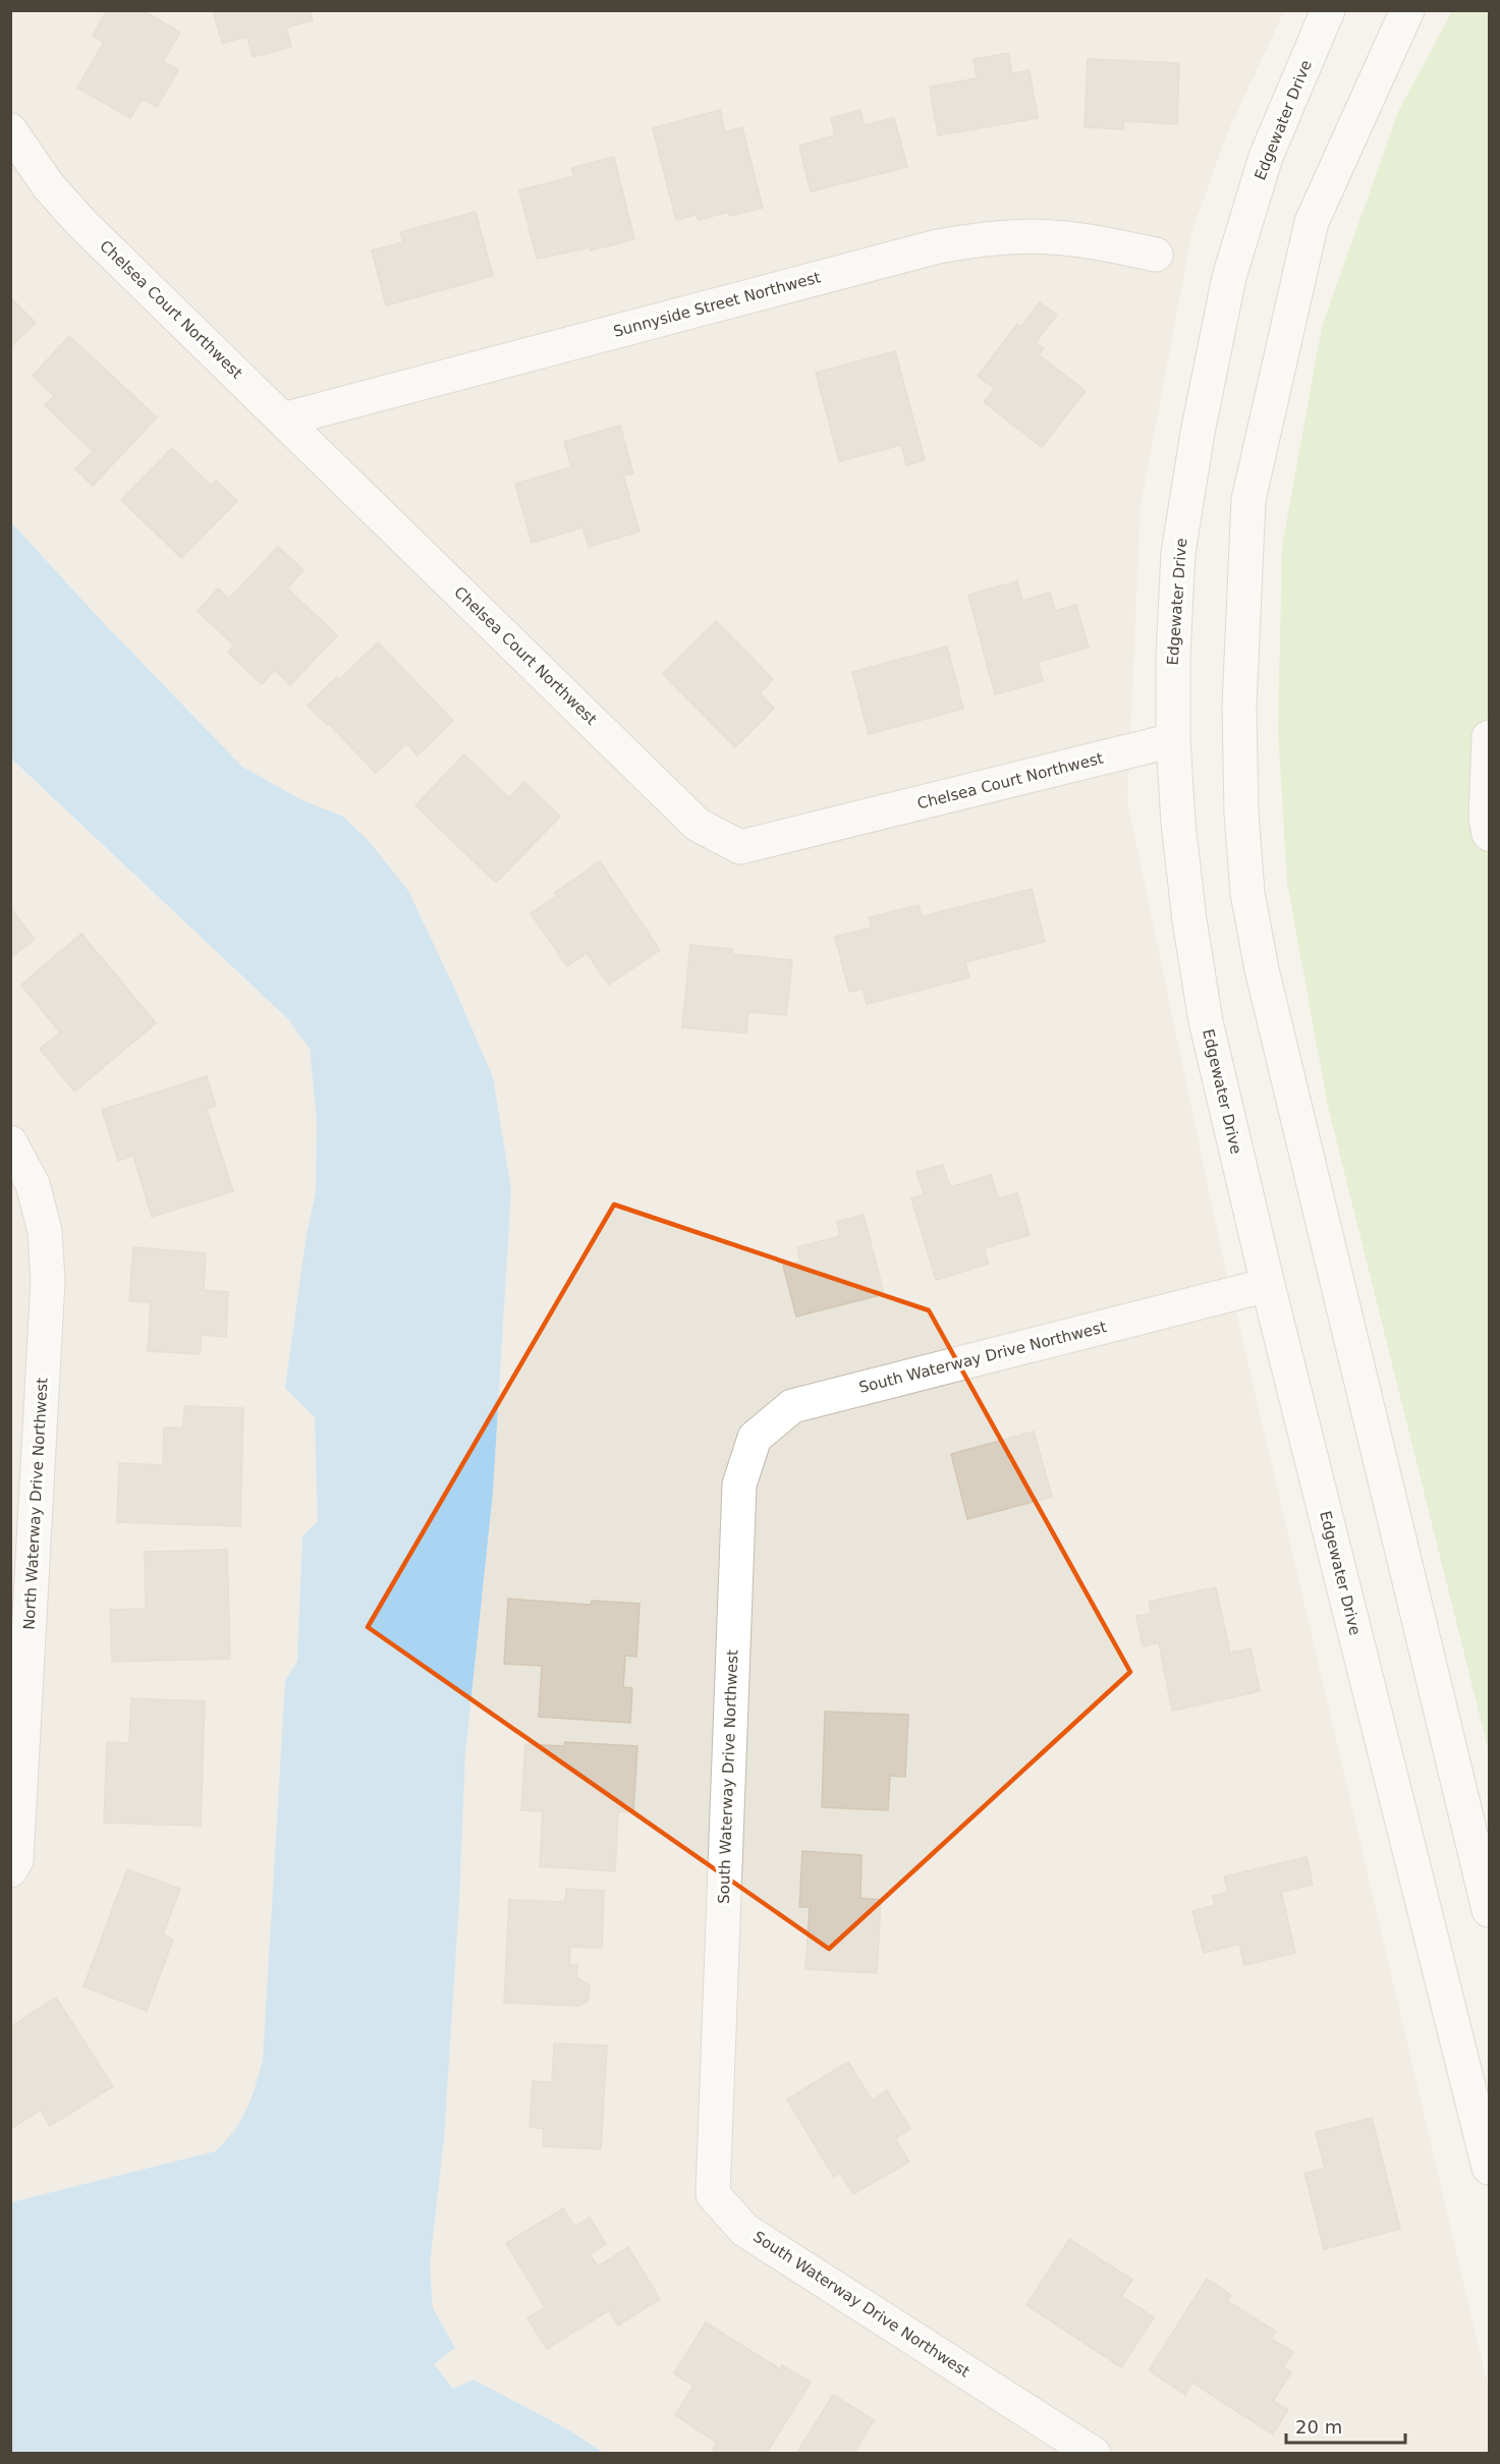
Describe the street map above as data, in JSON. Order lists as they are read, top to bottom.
{
  "streets": {
    "street": [
      "Edgewater Drive",
      "Sunnyside Street Northwest",
      "Chelsea Court Northwest",
      "South Waterway Drive Northwest",
      "North Waterway Drive Northwest"
    ]
  },
  "crossings": [
    ["Edgewater Drive", "Chelsea Court Northwest"],
    ["Edgewater Drive", "South Waterway Drive Northwest"],
    ["Sunnyside Street Northwest", "Chelsea Court Northwest"]
  ],
  "scale_bar": "20 m"
}
